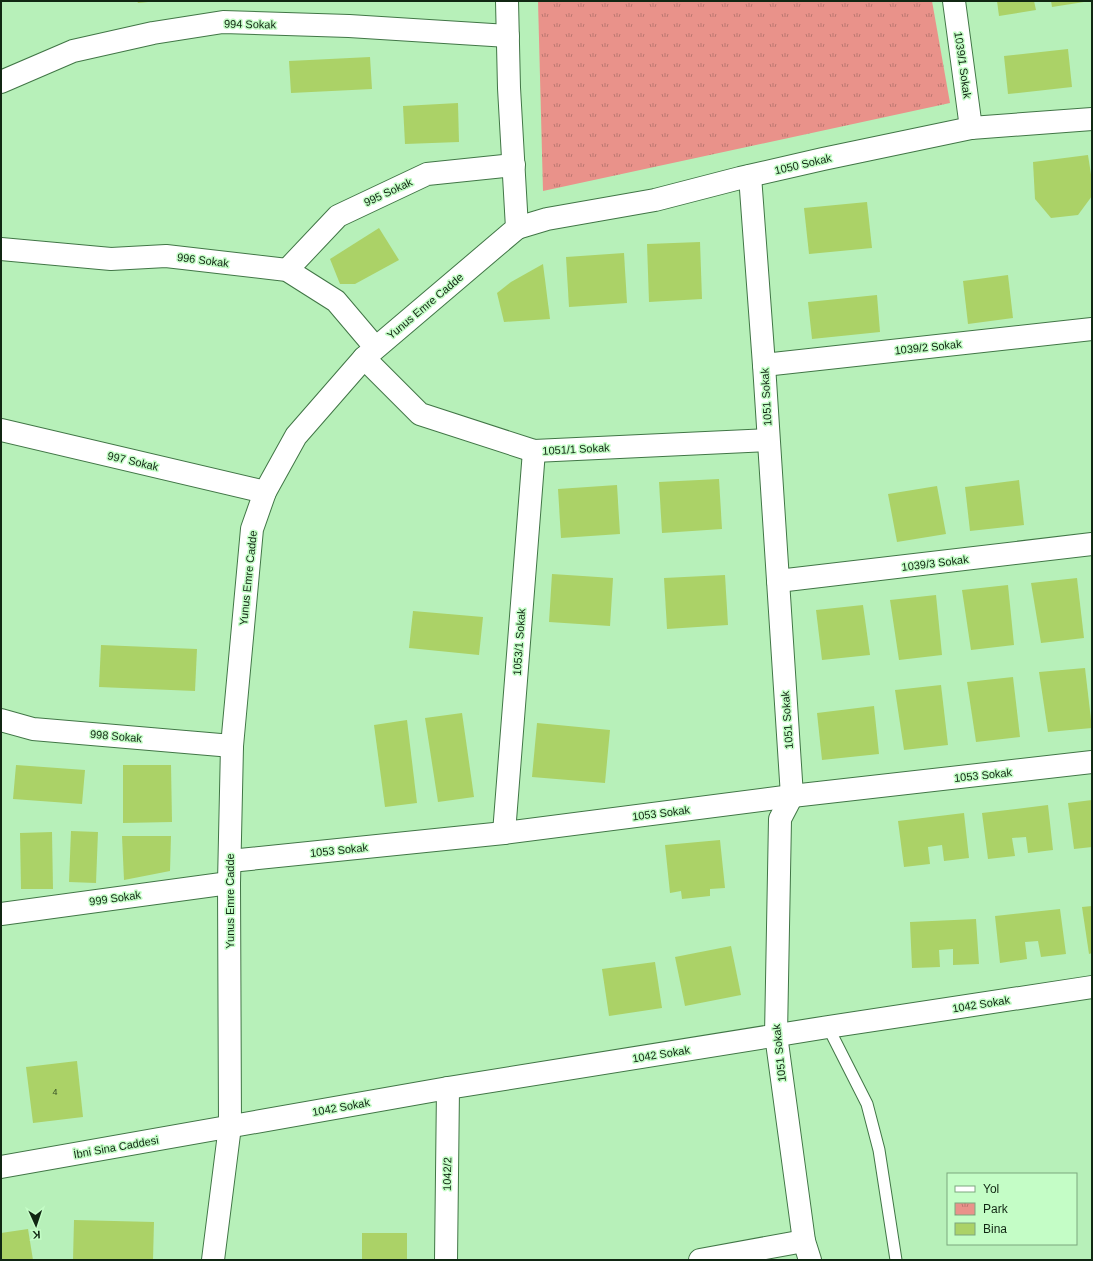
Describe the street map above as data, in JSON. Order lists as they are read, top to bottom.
{
  "streets": {
    "street": [
      "994 Sokak",
      "1039/1 Sokak",
      "1050 Sokak",
      "995 Sokak",
      "996 Sokak",
      "Yunus Emre Cadde",
      "1039/2 Sokak",
      "1051 Sokak",
      "1051/1 Sokak",
      "997 Sokak",
      "1039/3 Sokak",
      "1053/1 Sokak",
      "998 Sokak",
      "1053 Sokak",
      "999 Sokak",
      "1042 Sokak",
      "İbni Sina Caddesi",
      "1042/2"
    ]
  },
  "crossings": [
    ["1039/1 Sokak", "1050 Sokak"],
    ["1050 Sokak", "Yunus Emre Cadde"],
    ["1050 Sokak", "1051 Sokak"],
    ["995 Sokak", "996 Sokak"],
    ["996 Sokak", "Yunus Emre Cadde"],
    ["996 Sokak", "1051/1 Sokak"],
    ["Yunus Emre Cadde", "1051/1 Sokak"],
    ["Yunus Emre Cadde", "997 Sokak"],
    ["Yunus Emre Cadde", "998 Sokak"],
    ["Yunus Emre Cadde", "1053 Sokak"],
    ["Yunus Emre Cadde", "999 Sokak"],
    ["Yunus Emre Cadde", "1042 Sokak"],
    ["Yunus Emre Cadde", "İbni Sina Caddesi"],
    ["1039/2 Sokak", "1051 Sokak"],
    ["1051 Sokak", "1051/1 Sokak"],
    ["1051 Sokak", "1039/3 Sokak"],
    ["1051 Sokak", "1053 Sokak"],
    ["1051 Sokak", "1042 Sokak"],
    ["1051/1 Sokak", "1053/1 Sokak"],
    ["1053/1 Sokak", "1053 Sokak"],
    ["1042 Sokak", "İbni Sina Caddesi"],
    ["1042 Sokak", "1042/2"]
  ],
  "house_numbers": ["4"],
  "legend": ["Yol", "Park", "Bina"],
  "north": "bottom"
}
